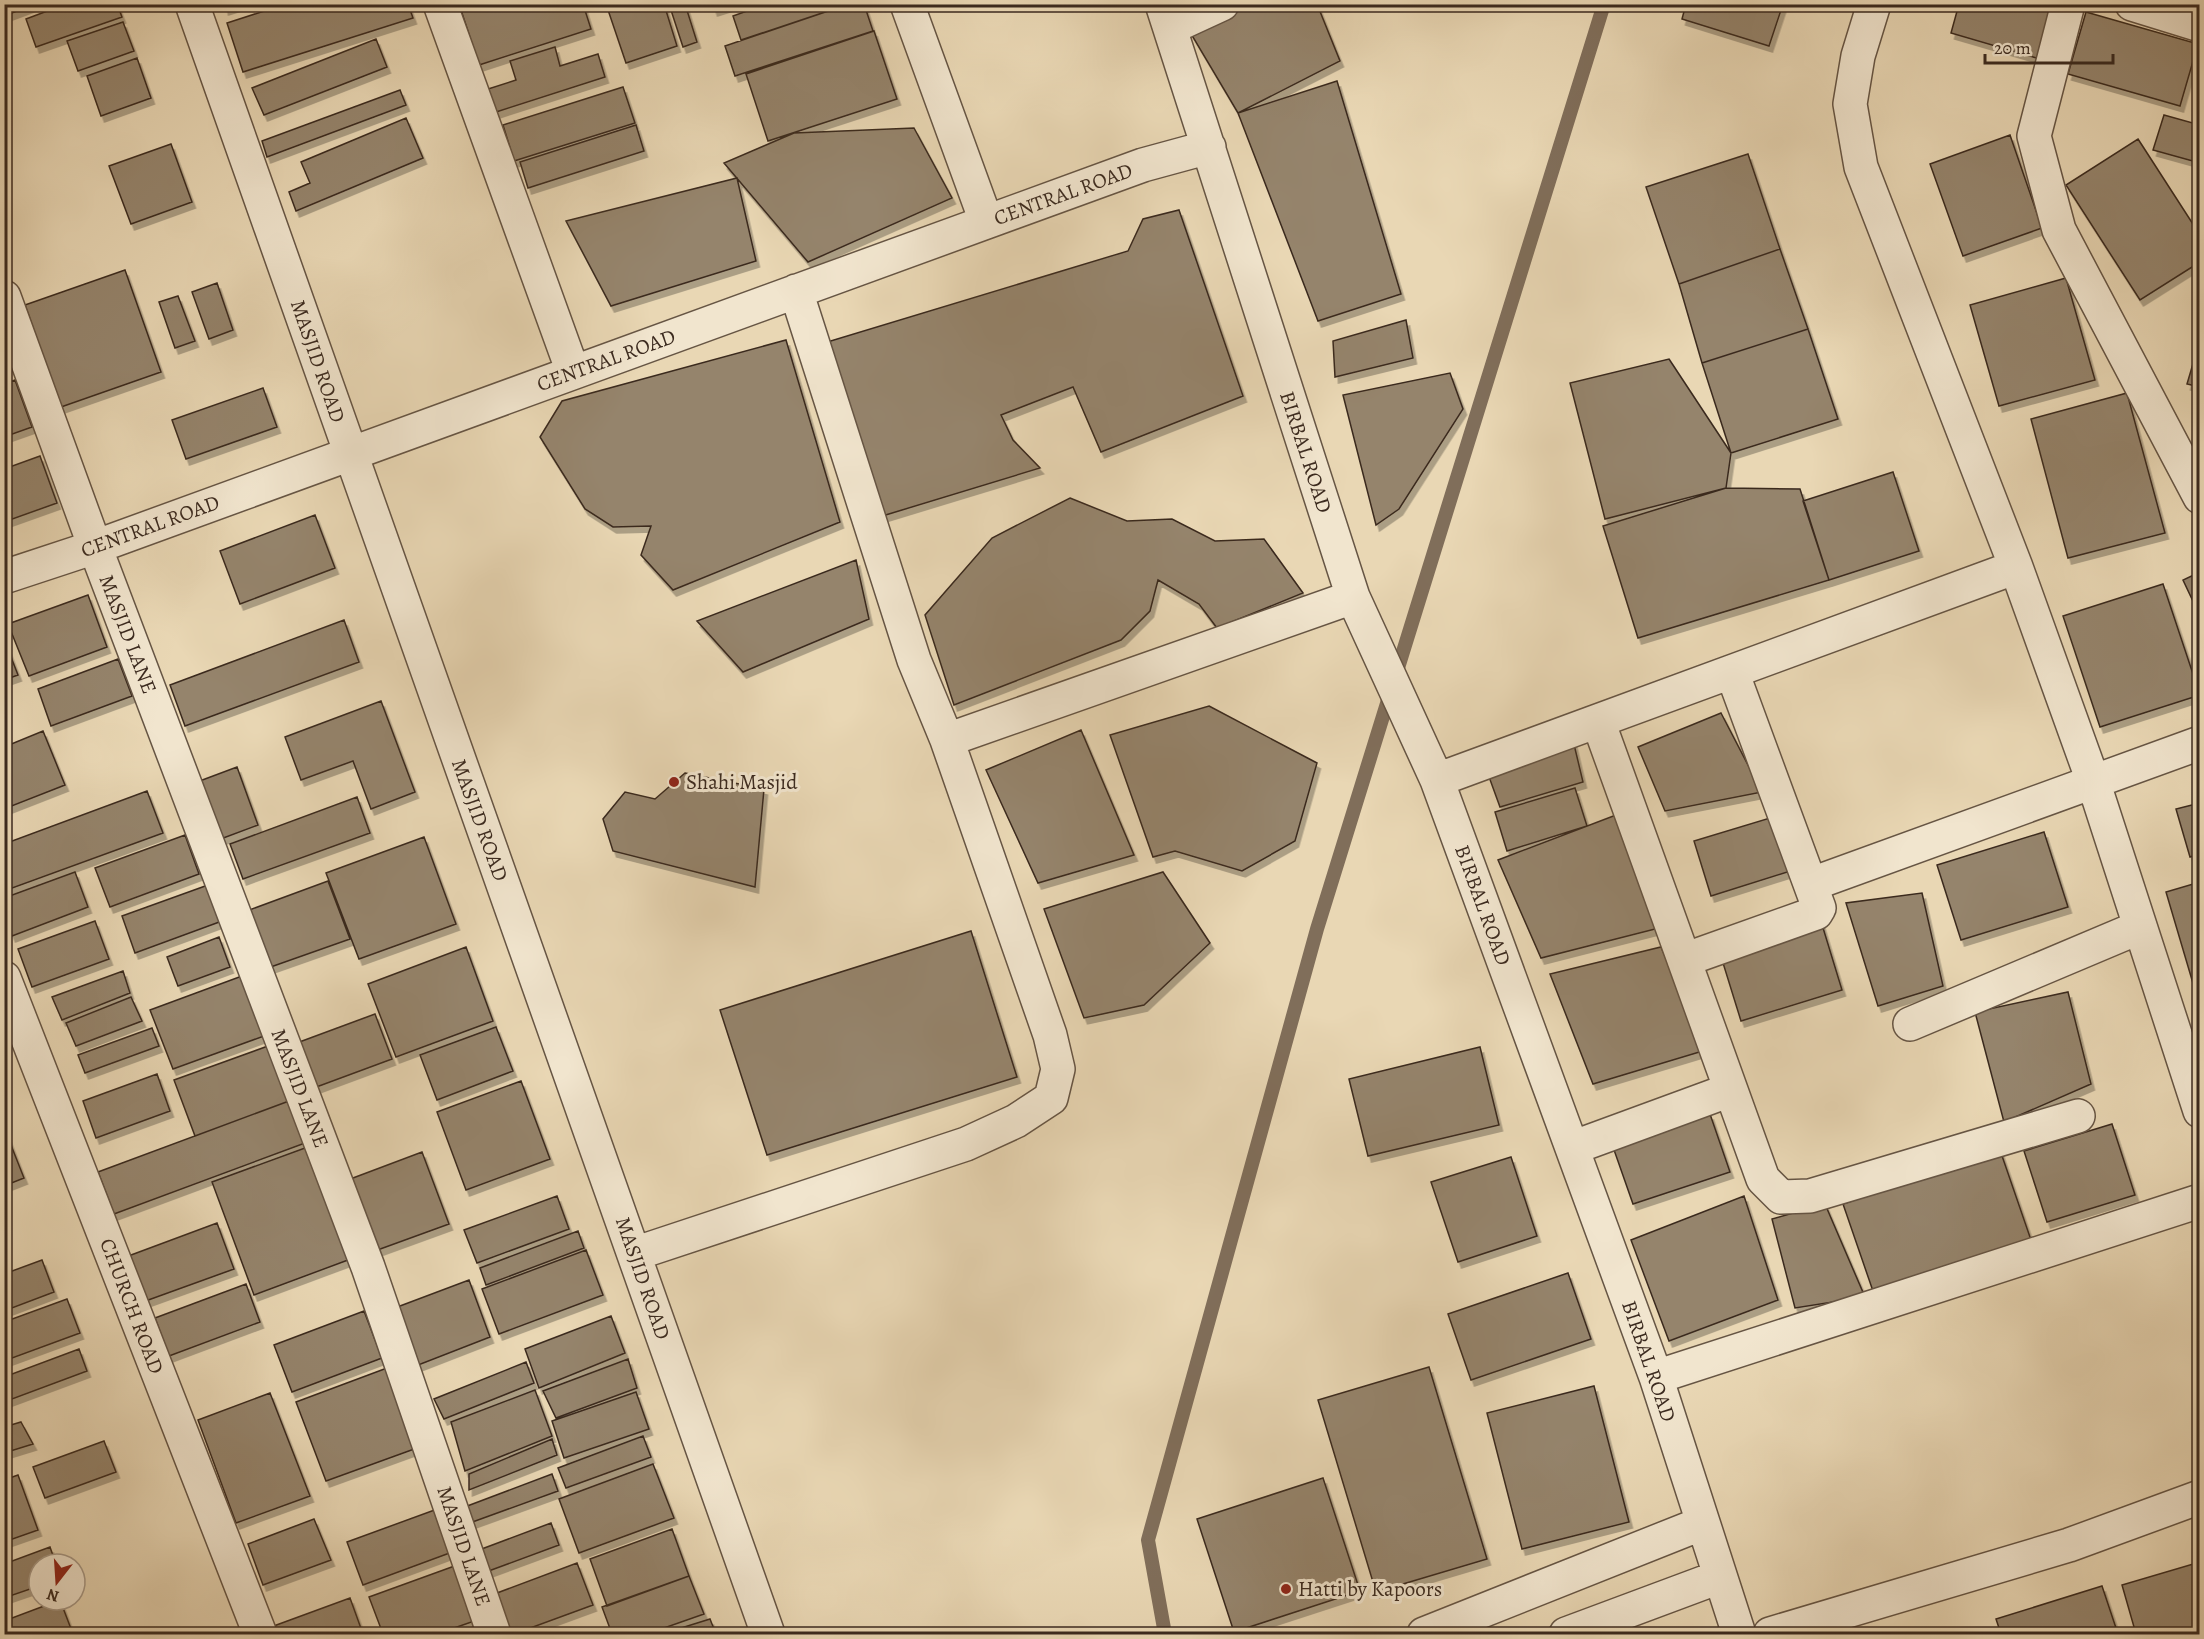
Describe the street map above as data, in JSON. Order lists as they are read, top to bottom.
{
  "streets": {
    "street": [
      "CENTRAL ROAD",
      "MASJID ROAD",
      "BIRBAL ROAD",
      "MASJID LANE",
      "CHURCH ROAD"
    ]
  },
  "crossings": [
    ["CENTRAL ROAD", "MASJID ROAD"],
    ["CENTRAL ROAD", "BIRBAL ROAD"],
    ["CENTRAL ROAD", "MASJID LANE"]
  ],
  "places": ["Shahi Masjid", "Hatti by Kapoors"],
  "scale_bar": "20 m",
  "north": "bottom"
}
